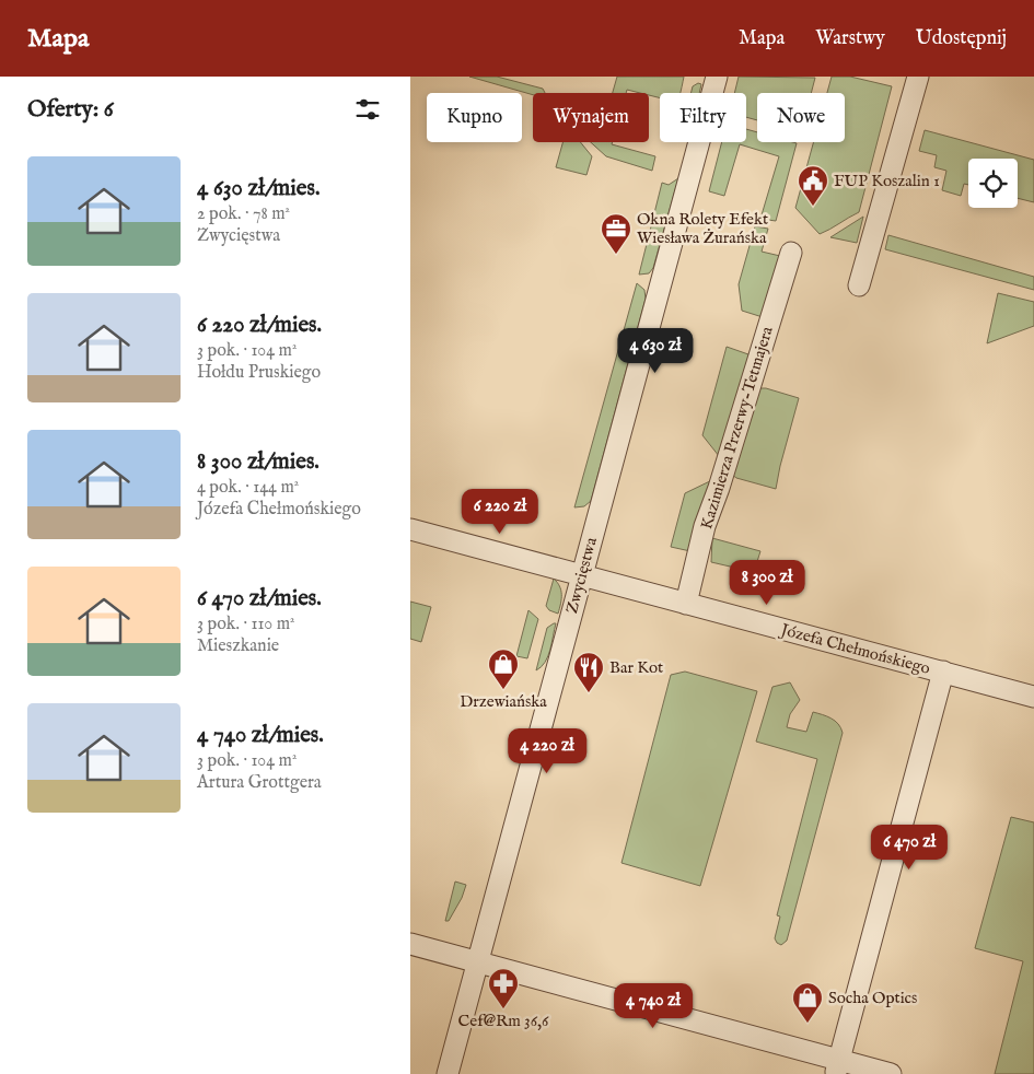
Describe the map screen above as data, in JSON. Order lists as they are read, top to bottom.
{
  "streets": {
    "street": ["Kazimierza Przerwy-Tetmajera", "Zwycięstwa", "Józefa Chełmońskiego"]
  },
  "crossings": [
    ["Kazimierza Przerwy-Tetmajera", "Józefa Chełmońskiego"],
    ["Zwycięstwa", "Józefa Chełmońskiego"]
  ],
  "places": {
    "public building": ["FUP Koszalin 1"],
    "office": ["Okna Rolety Efekt Wiesława Żurańska"],
    "shop": ["Drzewiańska", "Socha Optics"],
    "restaurant": ["Bar Kot"],
    "pharmacy": ["Cef@Rm 36,6"]
  },
  "page": {
    "header": "Mapa",
    "nav": ["Mapa", "Warstwy", "Udostępnij"],
    "heading": "Oferty: 6",
    "chip": [
      "Kupno",
      "Wynajem",
      "Filtry",
      "Nowe"
    ],
    "list": [
      {
        "name": "4 630 zł/mies.",
        "note": "2 pok. · 78 m² · Zwycięstwa"
      },
      {
        "name": "6 220 zł/mies.",
        "note": "3 pok. · 104 m² · Hołdu Pruskiego"
      },
      {
        "name": "8 300 zł/mies.",
        "note": "4 pok. · 144 m² · Józefa Chełmońskiego"
      },
      {
        "name": "6 470 zł/mies.",
        "note": "3 pok. · 110 m² · Mieszkanie"
      },
      {
        "name": "4 740 zł/mies.",
        "note": "3 pok. · 104 m² · Artura Grottgera"
      }
    ],
    "price": [
      "4 630 zł",
      "6 220 zł",
      "8 300 zł",
      "4 220 zł",
      "6 470 zł",
      "4 740 zł"
    ]
  }
}
